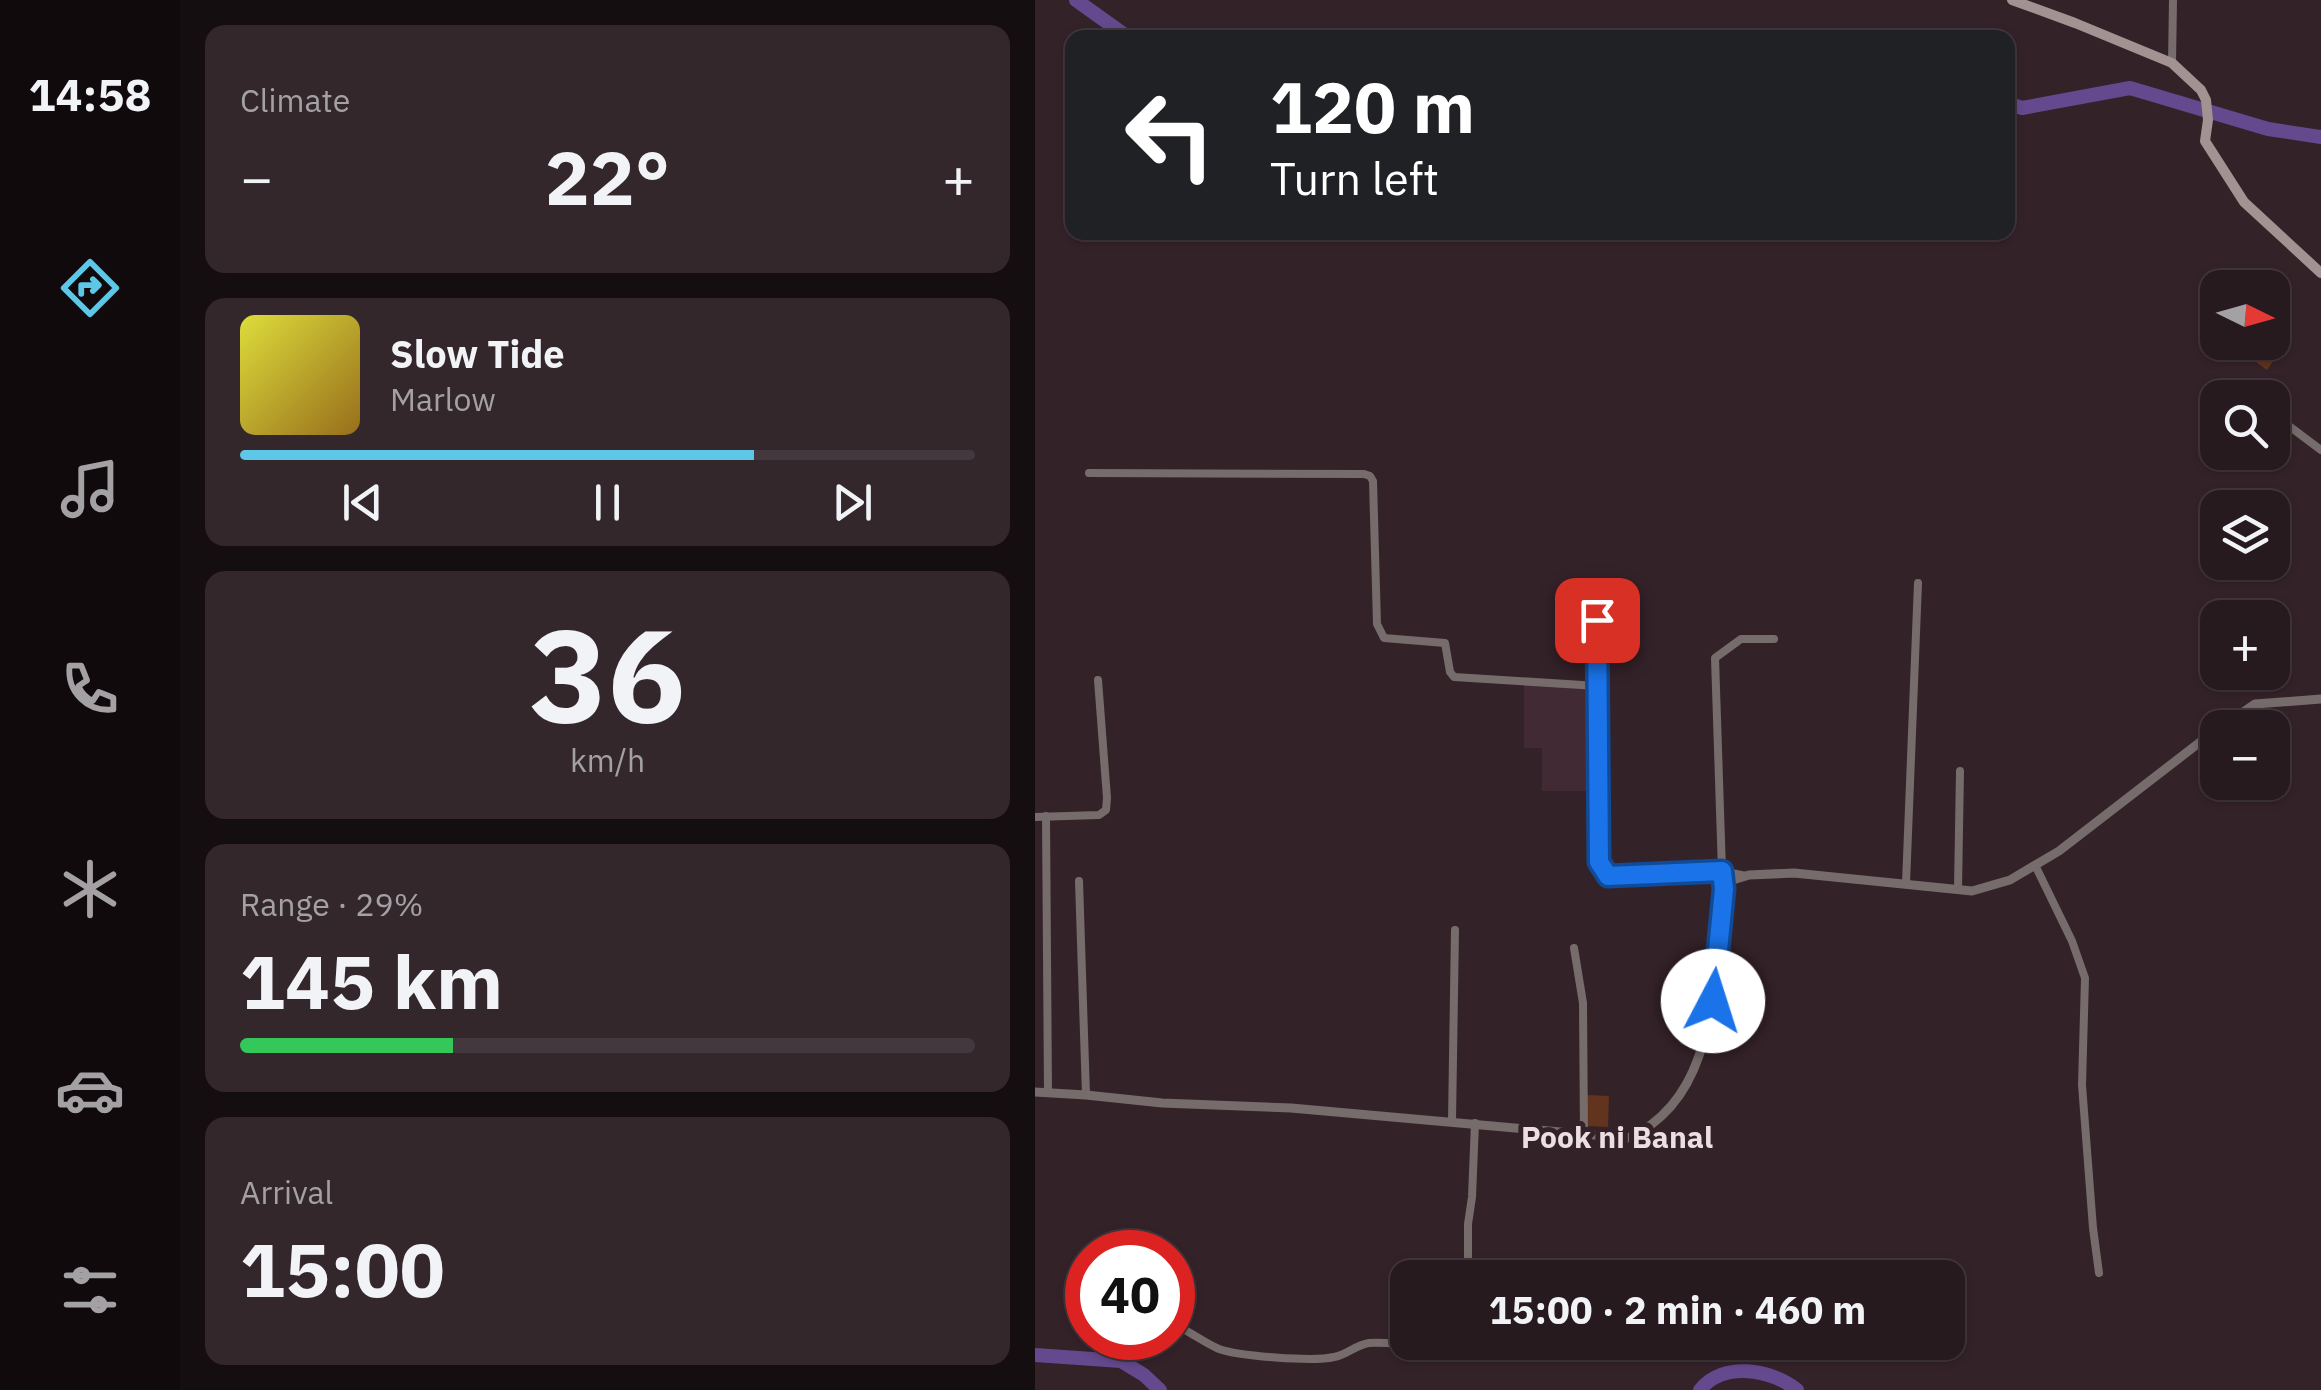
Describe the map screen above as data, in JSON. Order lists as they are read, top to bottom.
{
  "districts": ["Pook ni Banal"],
  "north": "right",
  "page": {
    "tabs": "14:58",
    "tile": [
      "Climate",
      ["36", "km/h"],
      ["Range · 29%", "145 km"],
      ["Arrival", "15:00"]
    ],
    "turn": ["120 m", "Turn left"],
    "heat": ["−", "22°", "+"],
    "map_buttons": ["+", "−"],
    "song": ["Slow Tide", "Marlow"],
    "limit": "40",
    "trip": "15:00 · 2 min · 460 m"
  }
}
